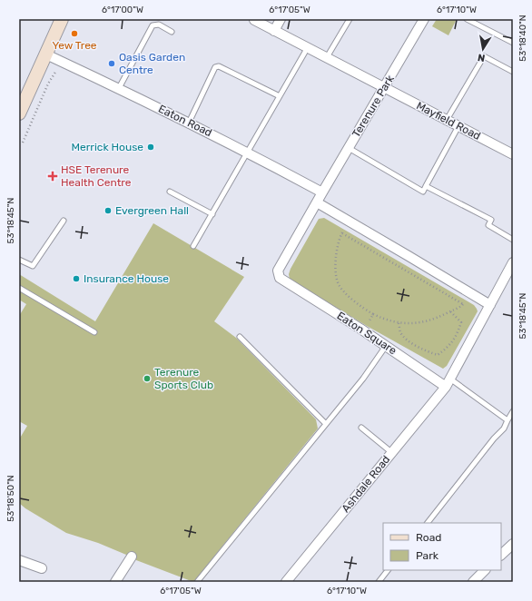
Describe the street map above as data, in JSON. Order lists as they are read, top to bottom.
{
  "streets": {
    "street": [
      "Terenure Park",
      "Eaton Road",
      "Mayfield Road",
      "Eaton Square",
      "Ashdale Road"
    ]
  },
  "crossings": [
    ["Terenure Park", "Eaton Road"],
    ["Terenure Park", "Mayfield Road"],
    ["Terenure Park", "Eaton Square"],
    ["Eaton Road", "Eaton Square"],
    ["Eaton Square", "Ashdale Road"]
  ],
  "places": {
    "other": [
      "Yew Tree",
      "Oasis Garden Centre",
      "Merrick House",
      "Evergreen Hall",
      "Insurance House",
      "Terenure Sports Club"
    ],
    "health": ["HSE Terenure Health Centre"]
  },
  "legend": ["Road", "Park"],
  "north": "bottom",
  "coordinates": [
    "6°17'00\"W",
    "6°17'05\"W",
    "6°17'10\"W",
    "53°18'40\"N",
    "53°18'45\"N",
    "53°18'50\"N"
  ]
}
